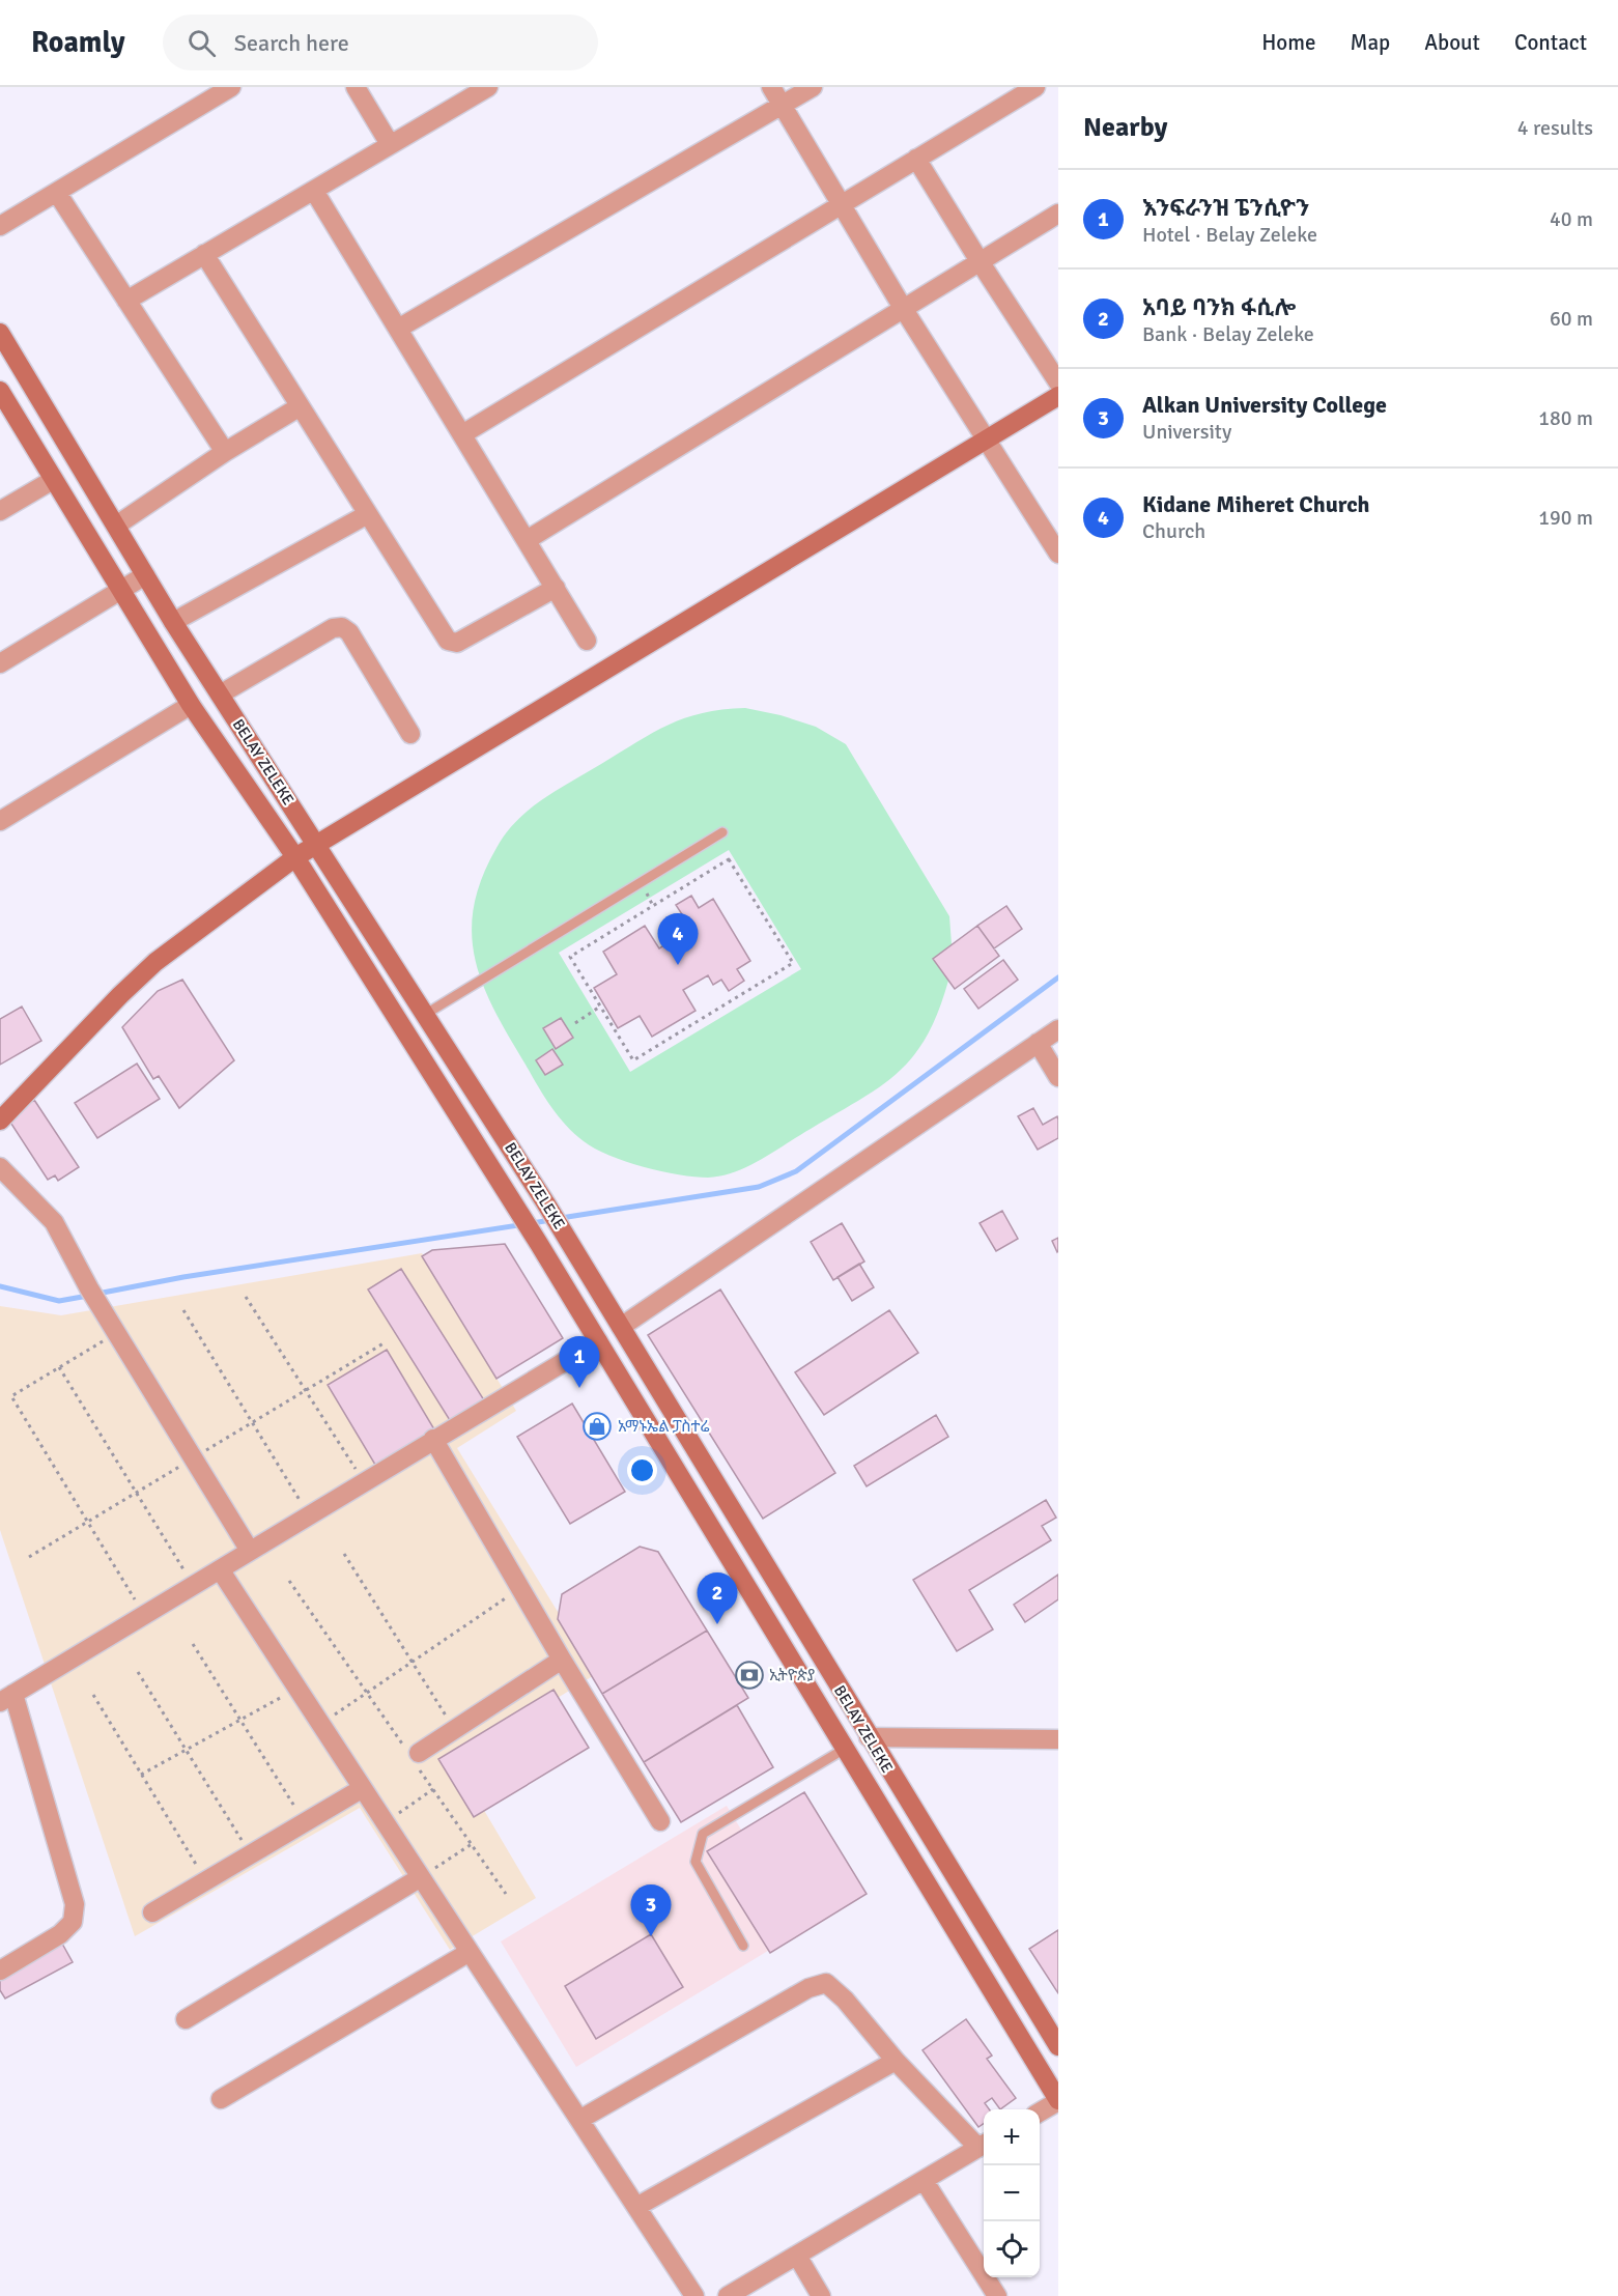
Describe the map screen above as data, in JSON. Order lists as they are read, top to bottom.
{
  "streets": {
    "street": ["BELAY ZELEKE"]
  },
  "places": {
    "shop": ["አማኑኤል ፓስተሬ"],
    "bank": ["ኢትዮጵያ"]
  },
  "page": {
    "header": "Roamly",
    "search": "Search here",
    "nav": [
      "Home",
      "Map",
      "About",
      "Contact"
    ],
    "heading": ["Nearby", "4 results"],
    "list": [
      {
        "mark": "1",
        "name": "እንፍራንዝ ፔንሲዮን",
        "note": "Hotel · Belay Zeleke",
        "value": "40 m"
      },
      {
        "mark": "2",
        "name": "አባይ ባንክ ፋሲሎ",
        "note": "Bank · Belay Zeleke",
        "value": "60 m"
      },
      {
        "mark": "3",
        "name": "Alkan University College",
        "note": "University",
        "value": "180 m"
      },
      {
        "mark": "4",
        "name": "Kidane Miheret Church",
        "note": "Church",
        "value": "190 m"
      }
    ],
    "pins": [
      "4",
      "1",
      "2",
      "3"
    ],
    "map_buttons": ["+", "−"]
  }
}
